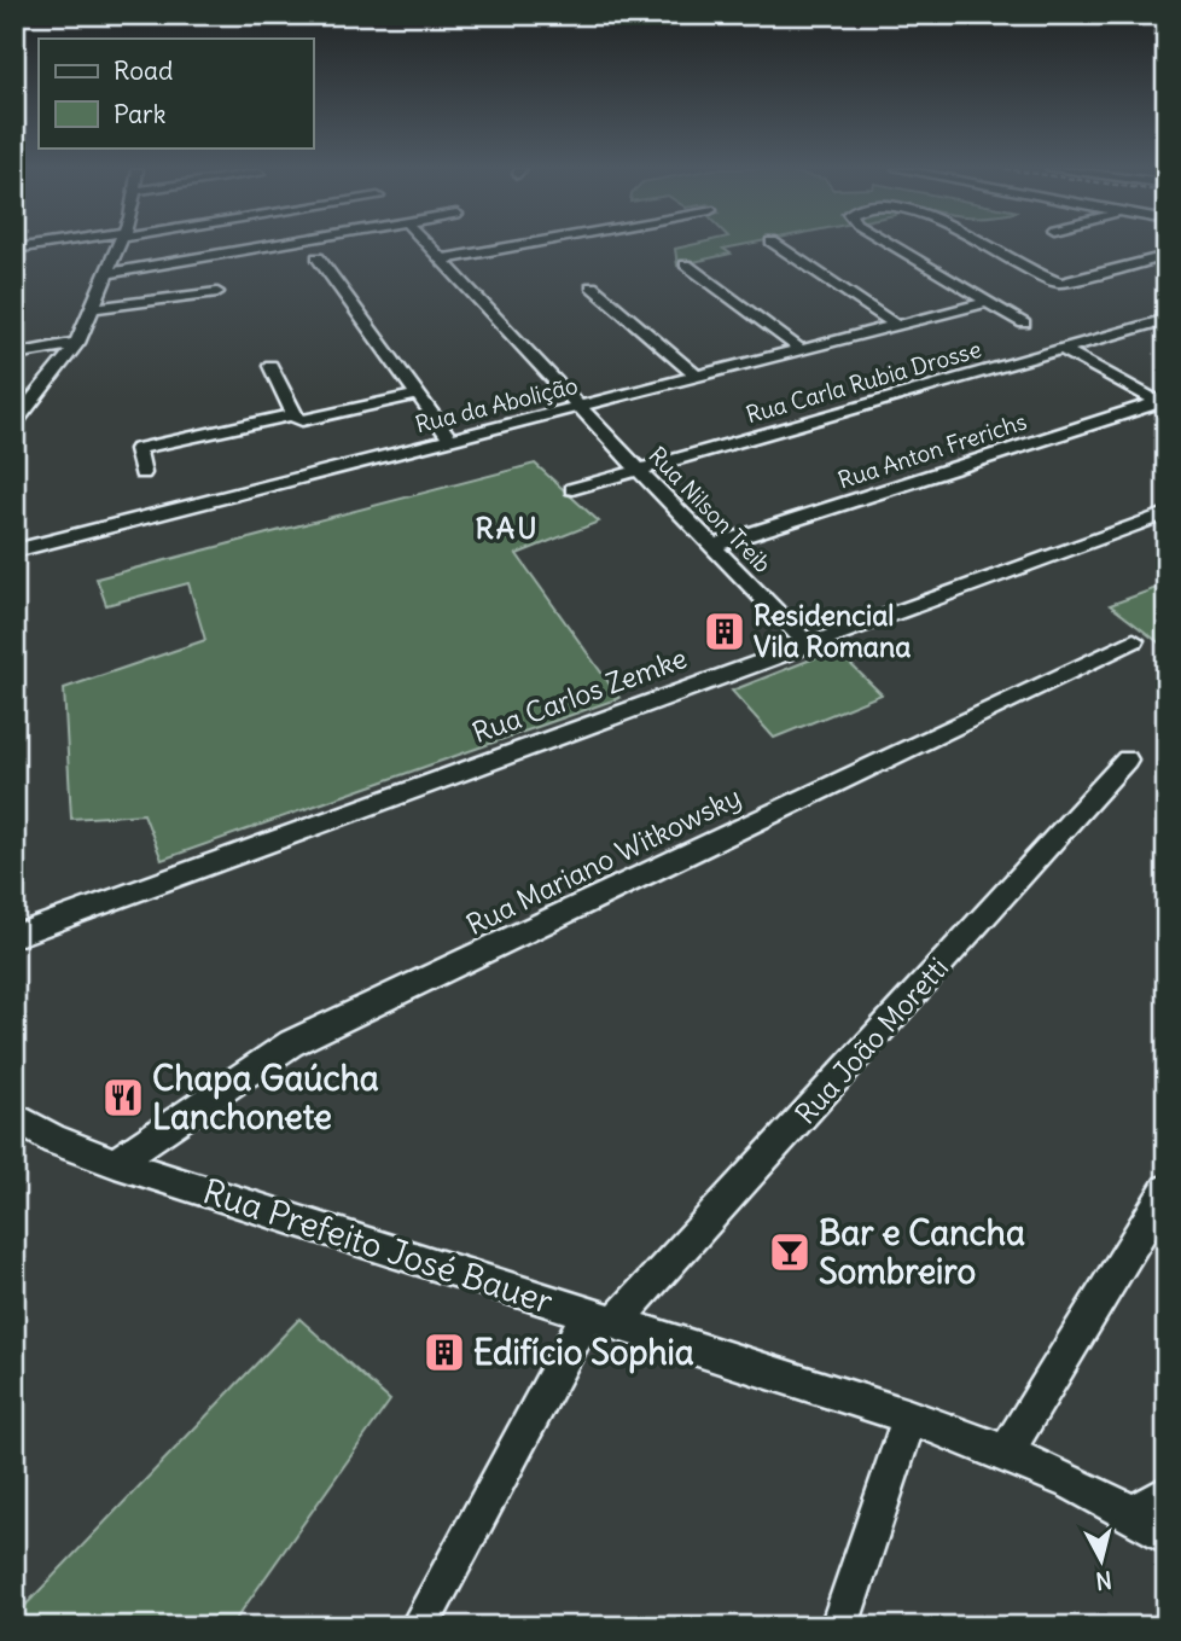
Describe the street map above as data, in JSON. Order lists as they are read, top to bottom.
{
  "streets": {
    "street": [
      "Rua Carla Rubia Drosse",
      "Rua da Abolição",
      "Rua Anton Frerichs",
      "Rua Nilson Treib",
      "Rua Carlos Zemke",
      "Rua Mariano Witkowsky",
      "Rua João Moretti",
      "Rua Prefeito José Bauer"
    ]
  },
  "crossings": [
    ["Rua Carla Rubia Drosse", "Rua Nilson Treib"],
    ["Rua da Abolição", "Rua Nilson Treib"],
    ["Rua Anton Frerichs", "Rua Nilson Treib"],
    ["Rua Nilson Treib", "Rua Carlos Zemke"],
    ["Rua Mariano Witkowsky", "Rua Prefeito José Bauer"],
    ["Rua João Moretti", "Rua Prefeito José Bauer"]
  ],
  "districts": ["RAU"],
  "places": {
    "building": ["Residencial Vila Romana", "Edifício Sophia"],
    "restaurant": ["Chapa Gaúcha Lanchonete"],
    "bar": ["Bar e Cancha Sombreiro"]
  },
  "legend": ["Road", "Park"],
  "north": "bottom"
}
